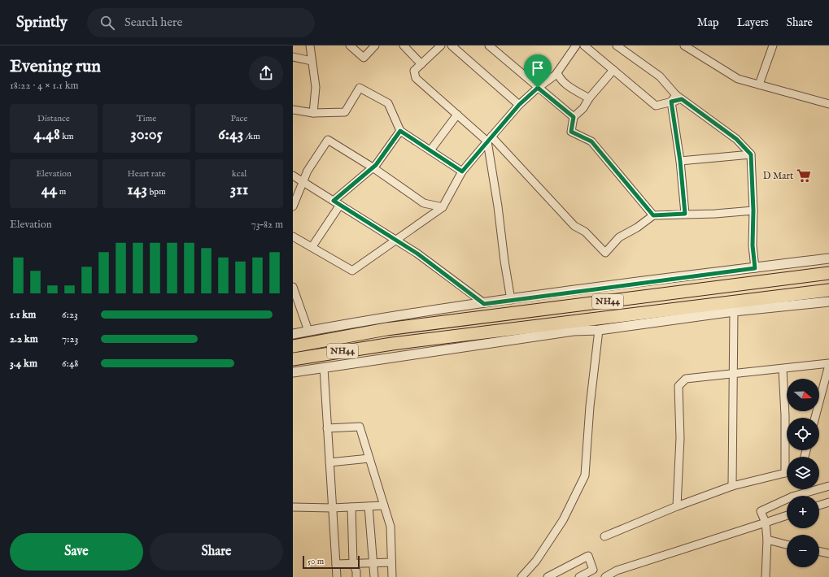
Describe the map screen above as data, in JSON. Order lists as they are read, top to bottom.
{
  "streets": {
    "highway": ["NH44"]
  },
  "places": {
    "supermarket": ["D Mart"]
  },
  "scale_bar": "50 m",
  "north": "right",
  "page": {
    "header": "Sprintly",
    "search": "Search here",
    "nav": ["Map", "Layers", "Share"],
    "heading": ["Evening run", "18:22 · 4 × 1.1 km"],
    "stats": [
      ["Distance", "4.48 km"],
      ["Time", "30:05"],
      ["Pace", "6:43 /km"],
      ["Elevation", "44 m"],
      ["Heart rate", "143 bpm"],
      ["kcal", "311"]
    ],
    "chart": ["Elevation", "73–82 m"],
    "list": [
      {
        "name": "1.1 km",
        "note": "6:23"
      },
      {
        "name": "2.2 km",
        "note": "7:23"
      },
      {
        "name": "3.4 km",
        "note": "6:48"
      }
    ],
    "map_buttons": ["+", "−"],
    "buttons": ["Save", "Share"],
    "scale": "50 m"
  }
}
